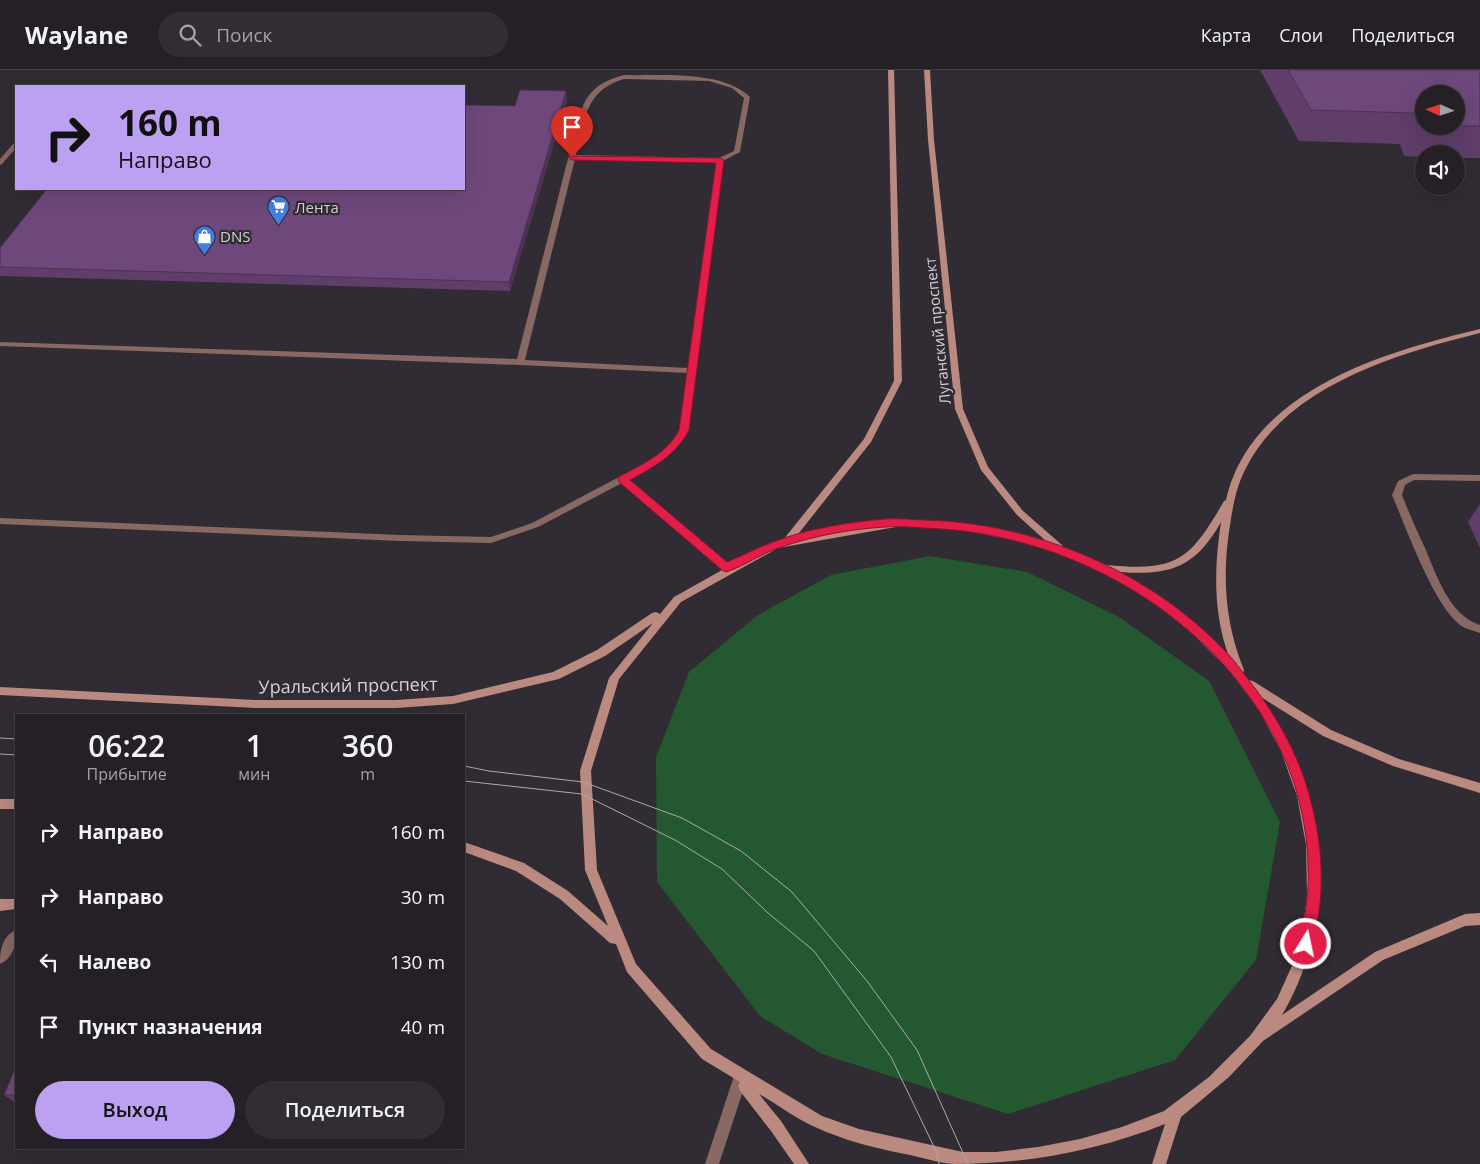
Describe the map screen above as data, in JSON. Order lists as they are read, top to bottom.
{
  "streets": {
    "main road": ["Луганский проспект", "Уральский проспект"]
  },
  "places": {
    "supermarket": ["Лента"],
    "shop": ["DNS"]
  },
  "north": "left",
  "page": {
    "header": "Waylane",
    "search": "Поиск",
    "nav": ["Карта", "Слои", "Поделиться"],
    "turn": ["160 m", "Направо"],
    "eta": [
      "06:22",
      "Прибытие",
      "1",
      "мин",
      "360",
      "m"
    ],
    "list": [
      {
        "name": "Направо",
        "value": "160 m"
      },
      {
        "name": "Направо",
        "value": "30 m"
      },
      {
        "name": "Налево",
        "value": "130 m"
      },
      {
        "name": "Пункт назначения",
        "value": "40 m"
      }
    ],
    "buttons": ["Выход", "Поделиться"]
  }
}
